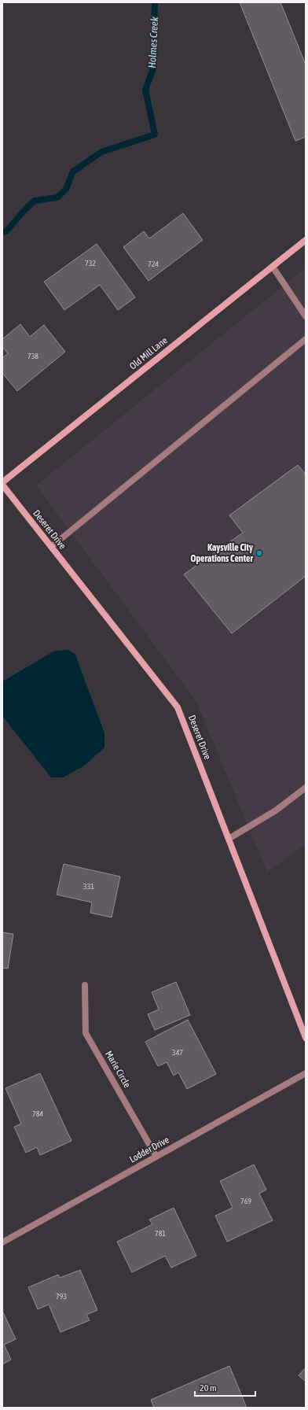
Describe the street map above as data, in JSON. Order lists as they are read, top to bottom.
{
  "streets": {
    "street": [
      "Old Mill Lane",
      "Deseret Drive",
      "Marie Circle",
      "Lodder Drive"
    ]
  },
  "crossings": [
    ["Marie Circle", "Lodder Drive"]
  ],
  "water": ["Holmes Creek"],
  "places": ["Kaysville City Operations Center"],
  "house_numbers": [
    "732",
    "724",
    "738",
    "331",
    "347",
    "784",
    "769",
    "781",
    "793"
  ],
  "scale_bar": "20 m"
}
